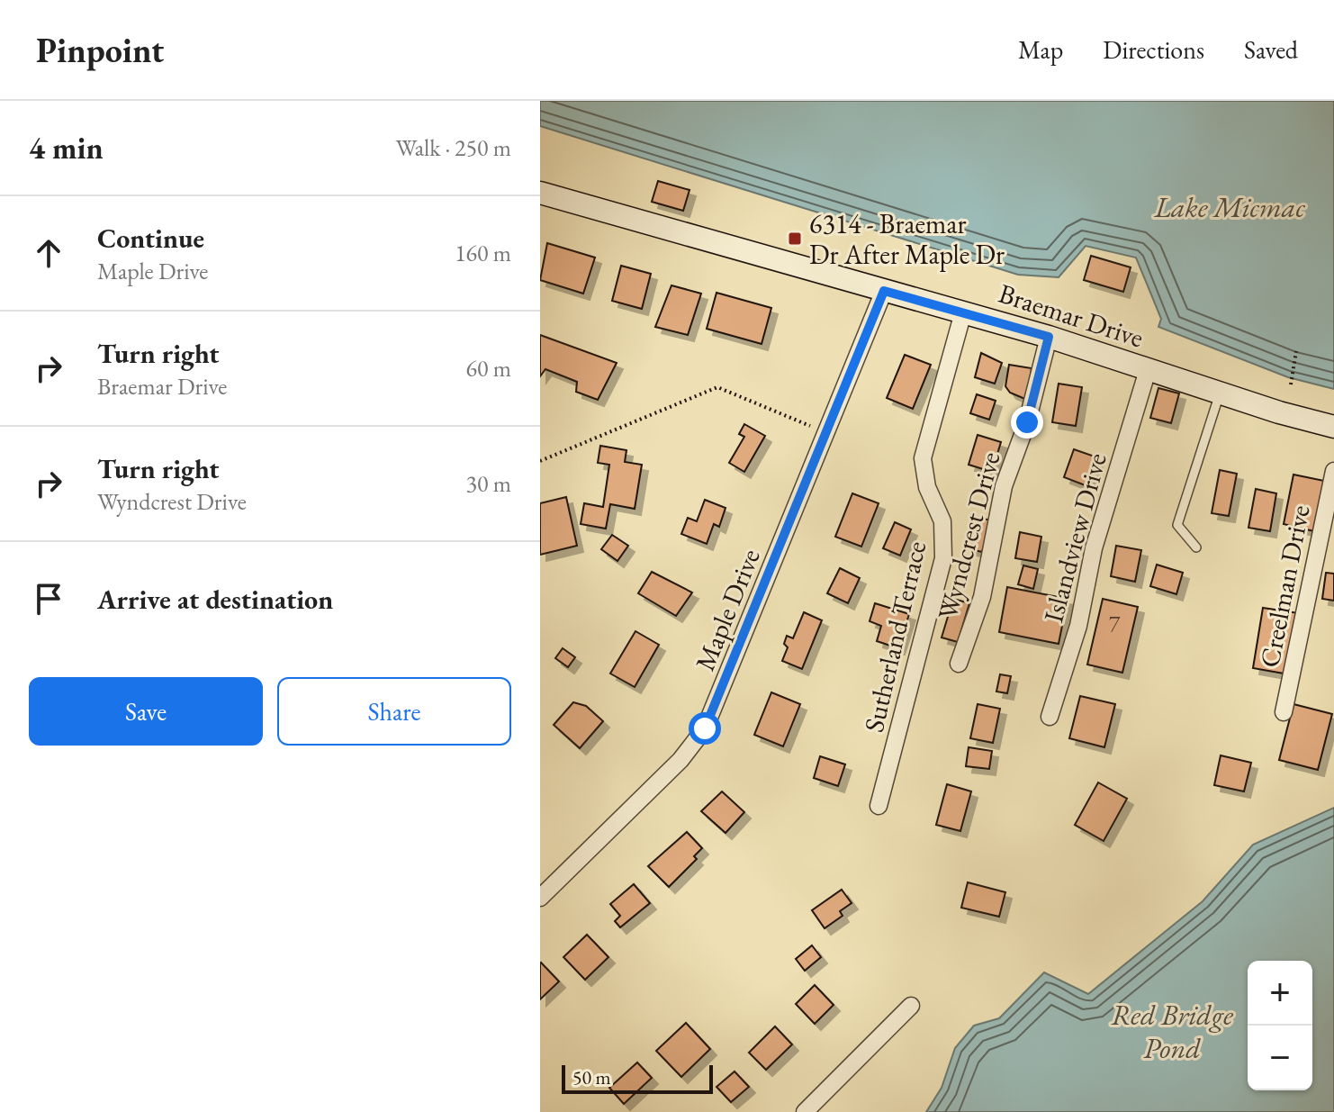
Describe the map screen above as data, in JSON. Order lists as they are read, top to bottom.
{
  "streets": {
    "main road": ["Braemar Drive"],
    "street": [
      "Wyndcrest Drive",
      "Islandview Drive",
      "Creelman Drive",
      "Maple Drive",
      "Sutherland Terrace"
    ]
  },
  "crossings": [
    ["Braemar Drive", "Wyndcrest Drive"],
    ["Braemar Drive", "Islandview Drive"],
    ["Braemar Drive", "Maple Drive"],
    ["Braemar Drive", "Sutherland Terrace"]
  ],
  "water": ["Lake Micmac", "Red Bridge Pond"],
  "places": {
    "transit": ["6314 - Braemar Dr After Maple Dr"]
  },
  "house_numbers": ["7"],
  "scale_bar": "50 m",
  "page": {
    "header": "Pinpoint",
    "nav": ["Map", "Directions", "Saved"],
    "heading": ["4 min", "Walk · 250 m"],
    "list": [
      ["Continue", "Maple Drive", "160 m"],
      ["Turn right", "Braemar Drive", "60 m"],
      ["Turn right", "Wyndcrest Drive", "30 m"],
      "Arrive at destination"
    ],
    "buttons": ["Save", "Share"],
    "map_buttons": ["+", "−"],
    "scale": "50 m"
  }
}
